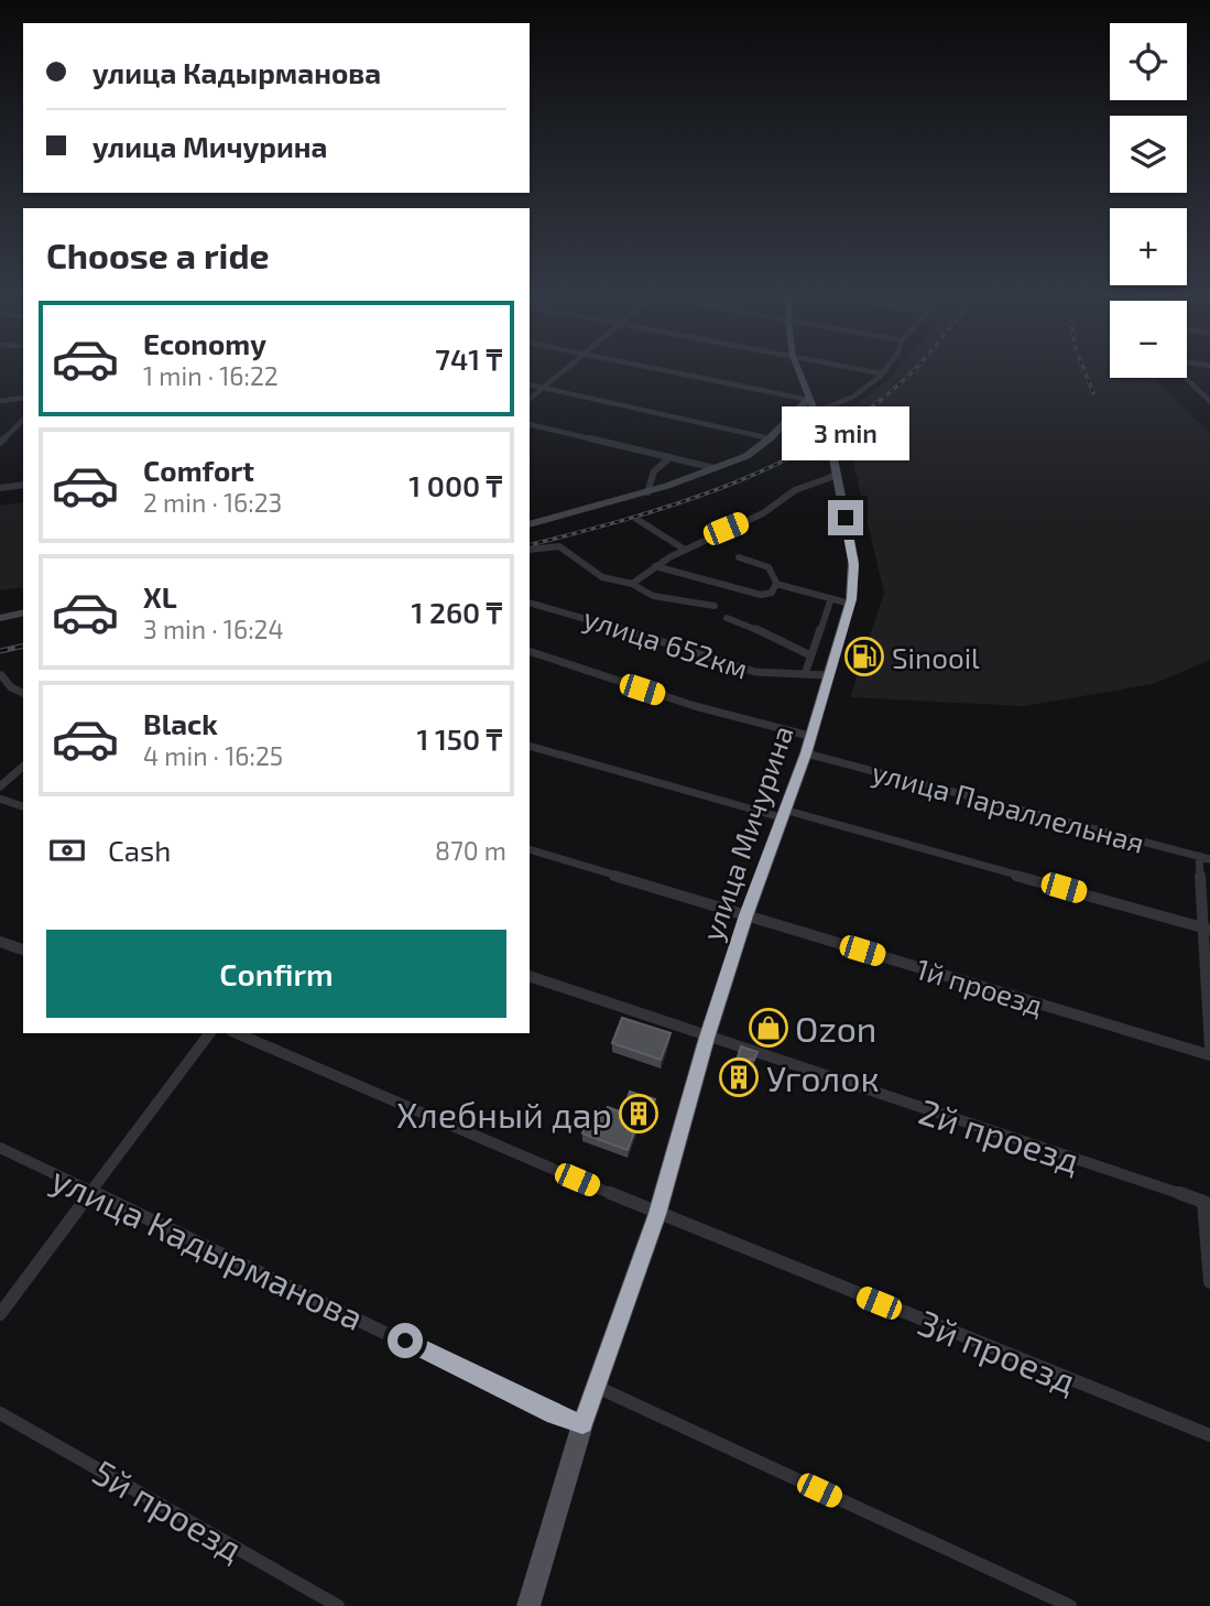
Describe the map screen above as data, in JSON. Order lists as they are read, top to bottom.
{
  "streets": {
    "main road": ["улица Мичурина"],
    "street": [
      "улица 652км",
      "улица Параллельная",
      "1й проезд",
      "2й проезд",
      "улица Кадырманова",
      "3й проезд",
      "5й проезд"
    ]
  },
  "crossings": [
    ["улица 652км", "улица Мичурина"],
    ["улица Параллельная", "улица Мичурина"],
    ["улица Мичурина", "1й проезд"],
    ["улица Мичурина", "2й проезд"],
    ["улица Мичурина", "улица Кадырманова"],
    ["улица Мичурина", "3й проезд"]
  ],
  "places": {
    "fuel station": ["Sinooil"],
    "shop": ["Ozon"],
    "building": ["Уголок", "Хлебный дар"]
  },
  "page": {
    "map_buttons": ["+", "−"],
    "banner": ["улица Кадырманова", "улица Мичурина"],
    "heading": "Choose a ride",
    "list": [
      {
        "name": "Economy",
        "note": "1 min · 16:22",
        "value": "741 ₸"
      },
      {
        "name": "Comfort",
        "note": "2 min · 16:23",
        "value": "1 000 ₸"
      },
      {
        "name": "XL",
        "note": "3 min · 16:24",
        "value": "1 260 ₸"
      },
      {
        "name": "Black",
        "note": "4 min · 16:25",
        "value": "1 150 ₸"
      }
    ],
    "bubble": "3 min",
    "pay": ["Cash", "870 m"],
    "buttons": "Confirm"
  }
}
